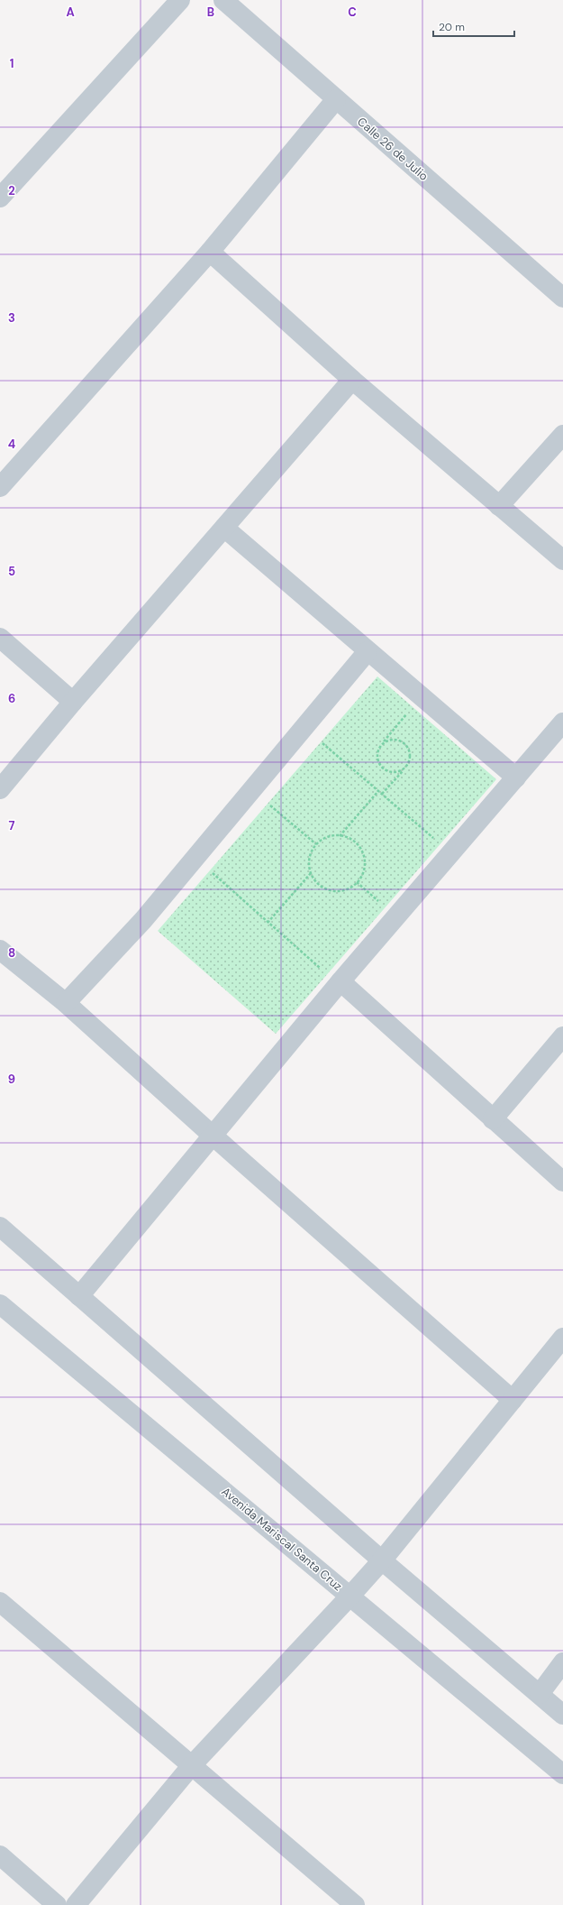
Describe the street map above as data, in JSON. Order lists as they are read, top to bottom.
{
  "streets": {
    "street": ["Calle 26 de Julio", "Avenida Mariscal Santa Cruz"]
  },
  "scale_bar": "20 m",
  "grid": {
    "columns": ["A", "B", "C"],
    "rows": [
      "1",
      "2",
      "3",
      "4",
      "5",
      "6",
      "7",
      "8",
      "9"
    ]
  }
}
